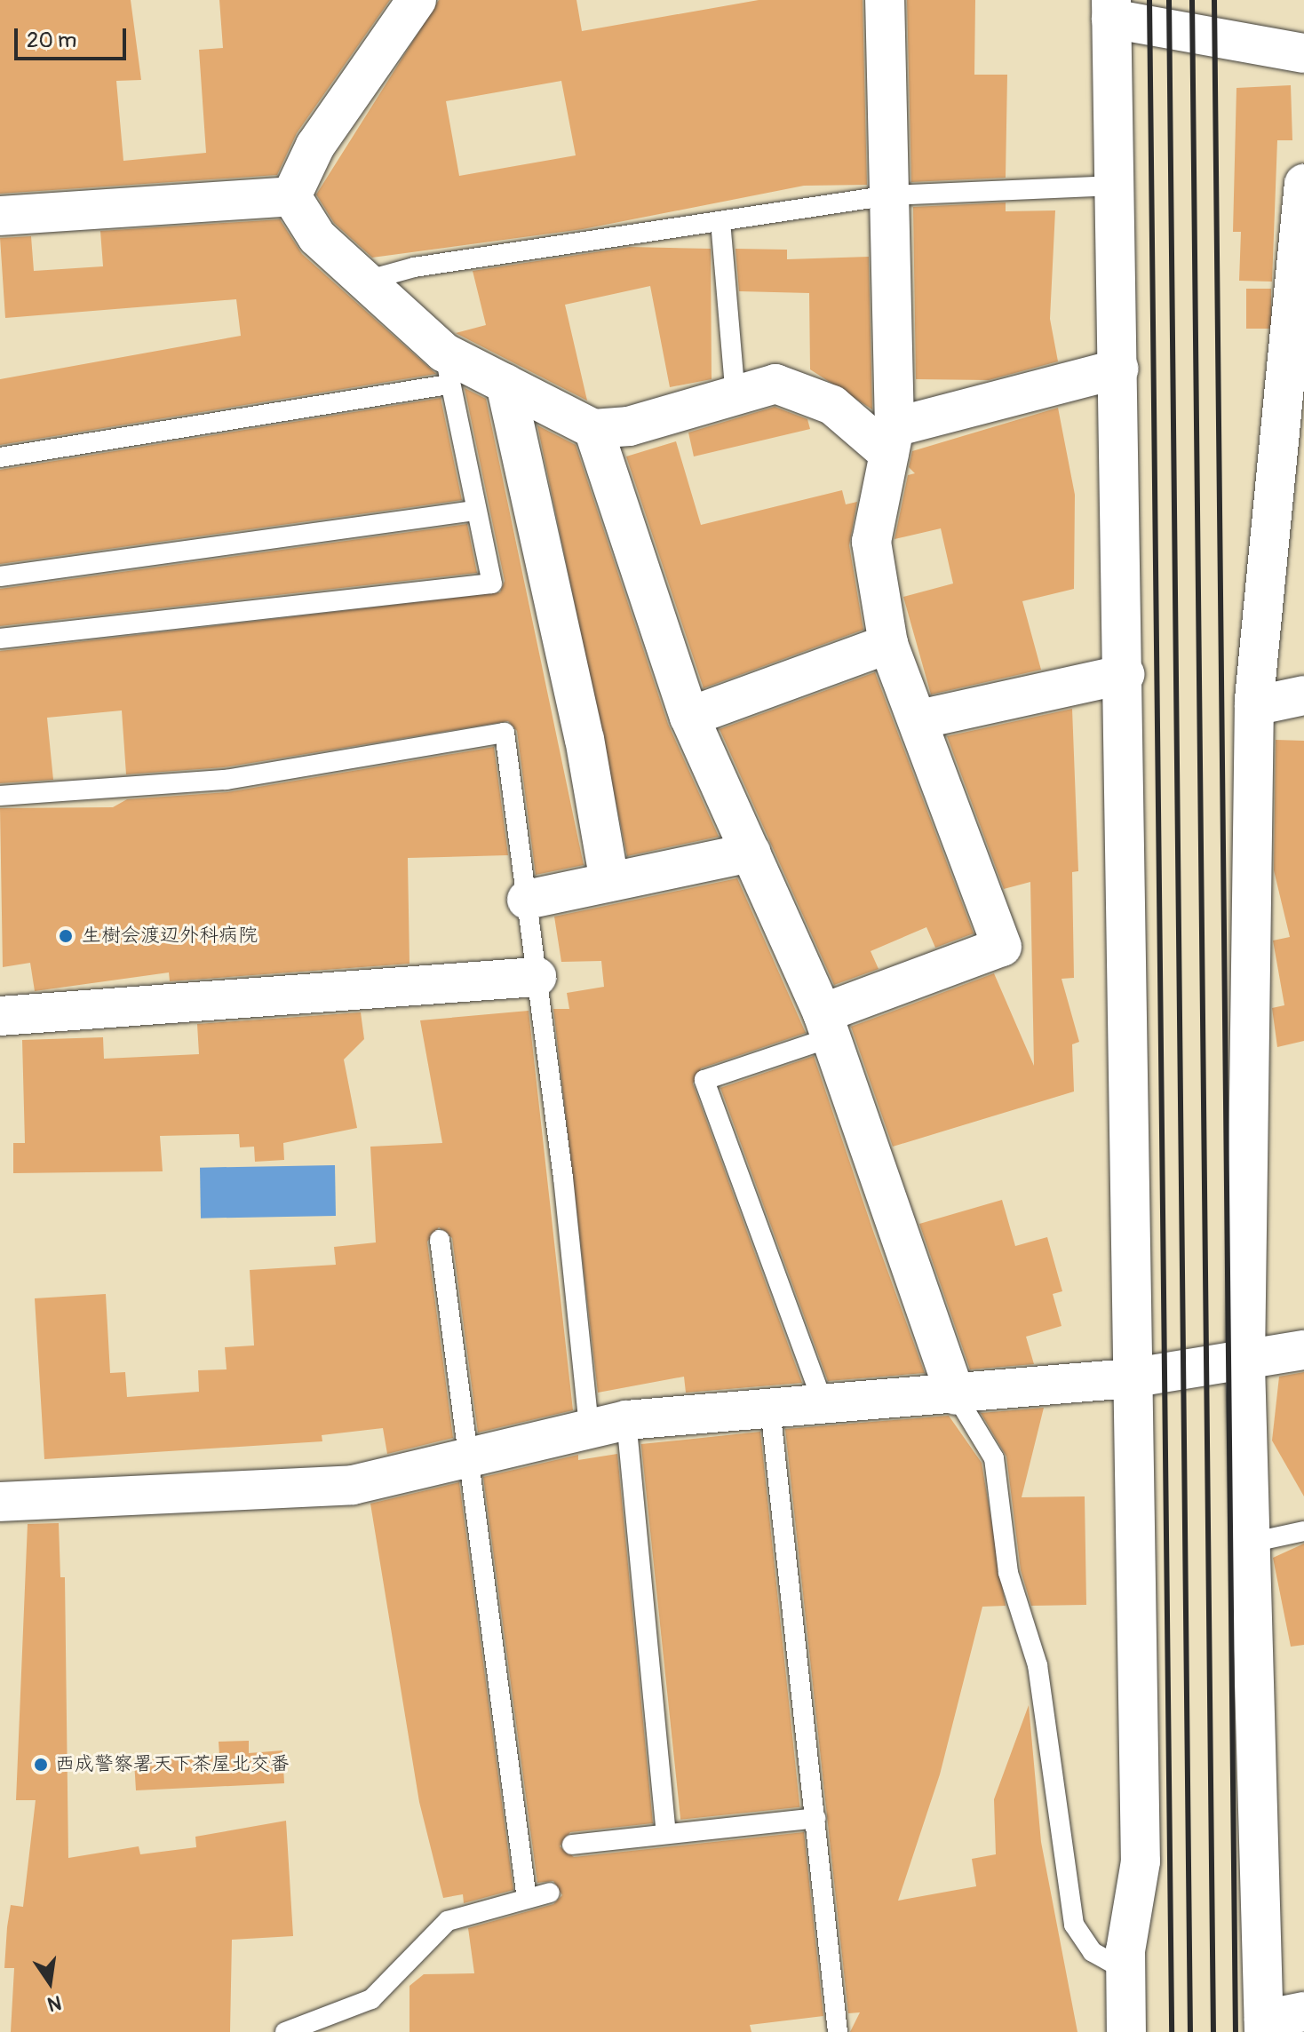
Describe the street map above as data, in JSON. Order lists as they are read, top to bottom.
{
  "places": ["生樹会渡辺外科病院", "西成警察署天下茶屋北交番"],
  "scale_bar": "20 m",
  "north": "bottom"
}
